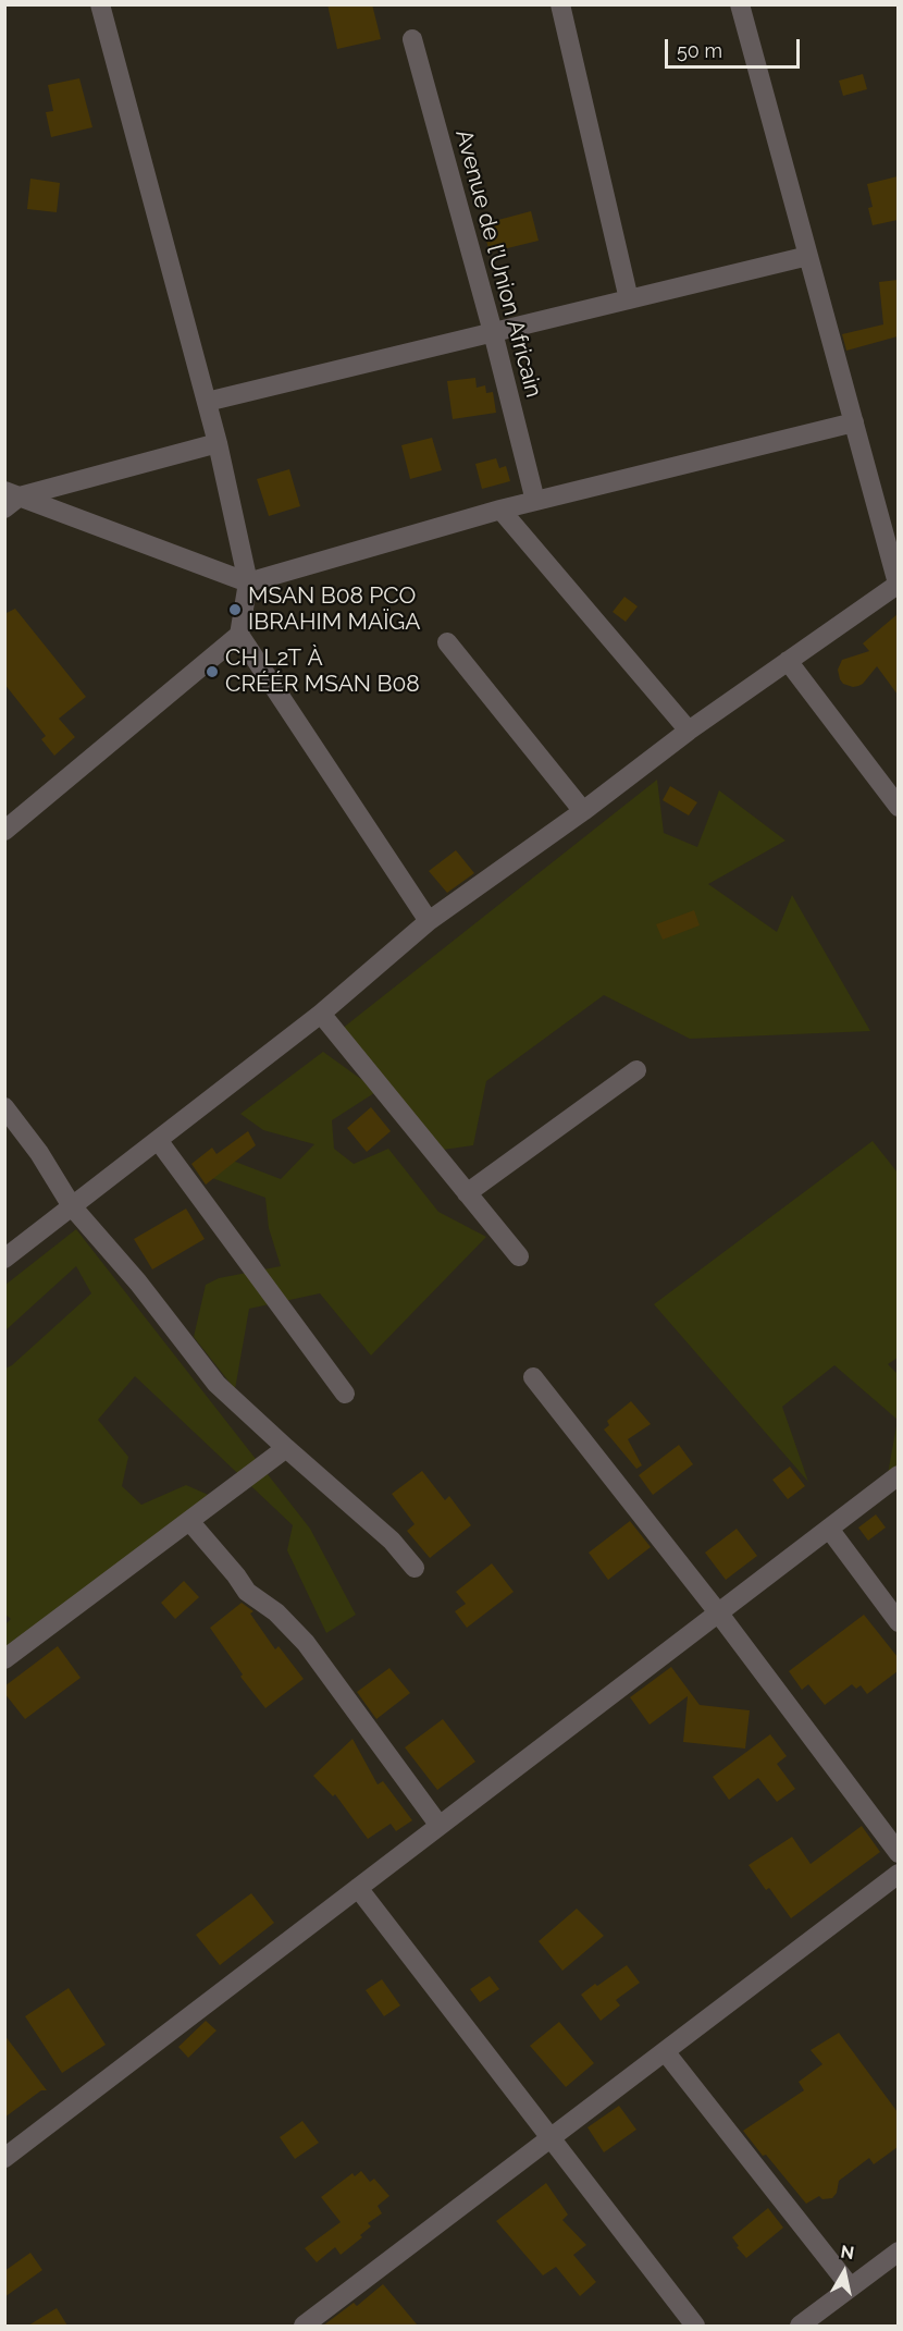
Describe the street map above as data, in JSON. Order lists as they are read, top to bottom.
{
  "streets": {
    "street": ["Avenue de l’Union Africain"]
  },
  "places": ["MSAN B08 PCO IBRAHIM MAÏGA", "CH L2T À CRÉÉR MSAN B08"],
  "scale_bar": "50 m",
  "north": "top"
}
